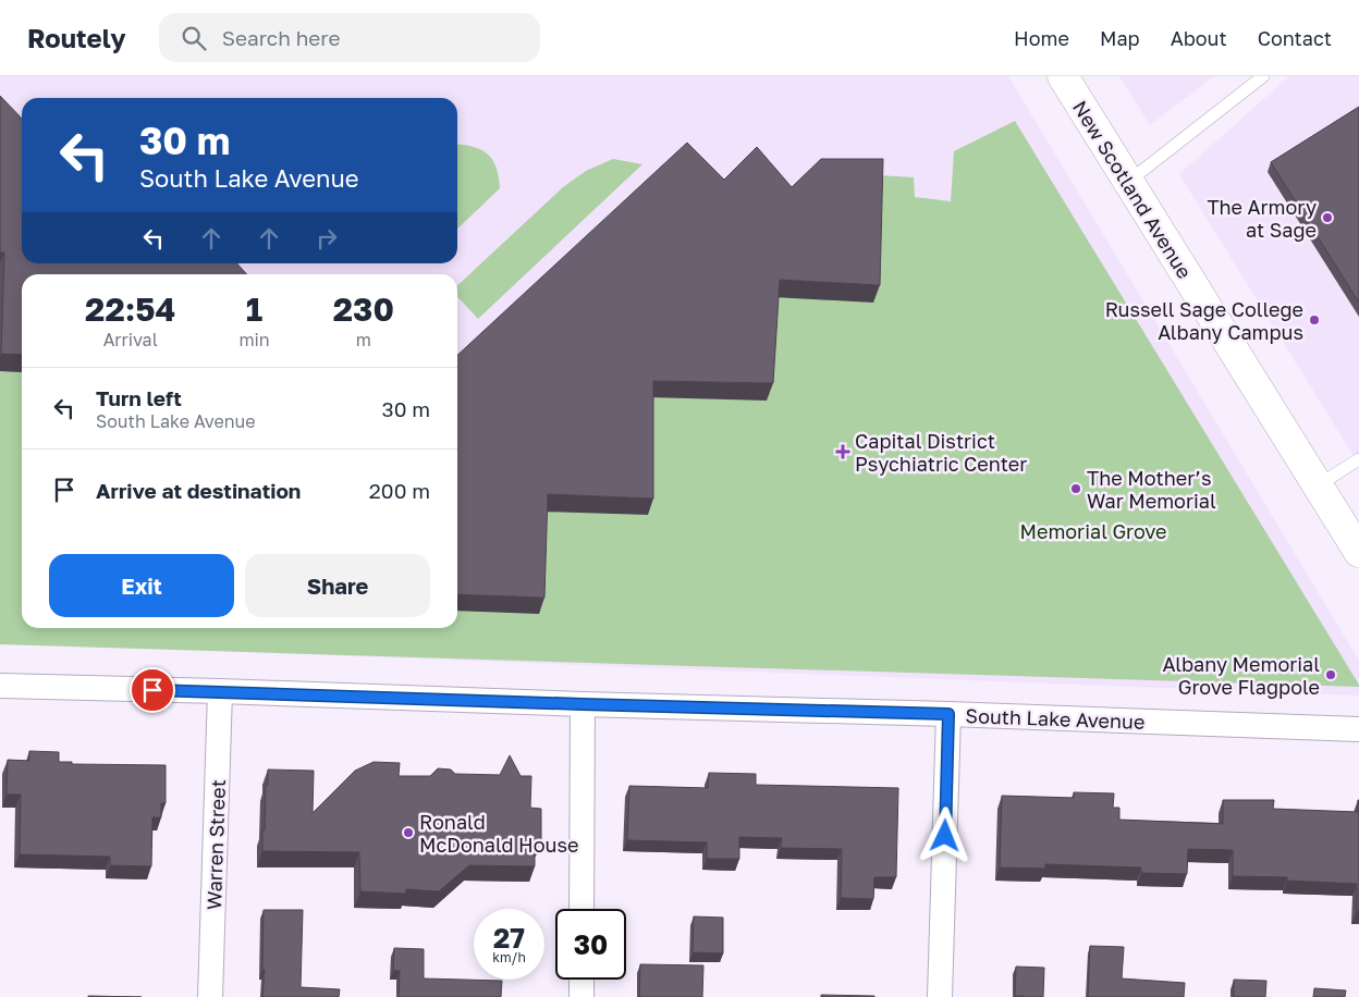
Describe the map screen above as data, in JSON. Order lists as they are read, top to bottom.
{
  "streets": {
    "street": ["New Scotland Avenue", "South Lake Avenue", "Warren Street"]
  },
  "crossings": [
    ["South Lake Avenue", "Warren Street"]
  ],
  "parks": ["Memorial Grove"],
  "places": {
    "other": [
      "The Armory at Sage",
      "Russell Sage College Albany Campus",
      "The Mother’s War Memorial",
      "Albany Memorial Grove Flagpole",
      "Ronald McDonald House"
    ],
    "health": ["Capital District Psychiatric Center"]
  },
  "page": {
    "header": "Routely",
    "search": "Search here",
    "nav": [
      "Home",
      "Map",
      "About",
      "Contact"
    ],
    "turn": ["30 m", "South Lake Avenue"],
    "eta": [
      "22:54",
      "Arrival",
      "1",
      "min",
      "230",
      "m"
    ],
    "list": [
      {
        "name": "Turn left",
        "note": "South Lake Avenue",
        "value": "30 m"
      },
      {
        "name": "Arrive at destination",
        "value": "200 m"
      }
    ],
    "buttons": ["Exit", "Share"],
    "speed": "27 km/h",
    "limit": "30"
  }
}
